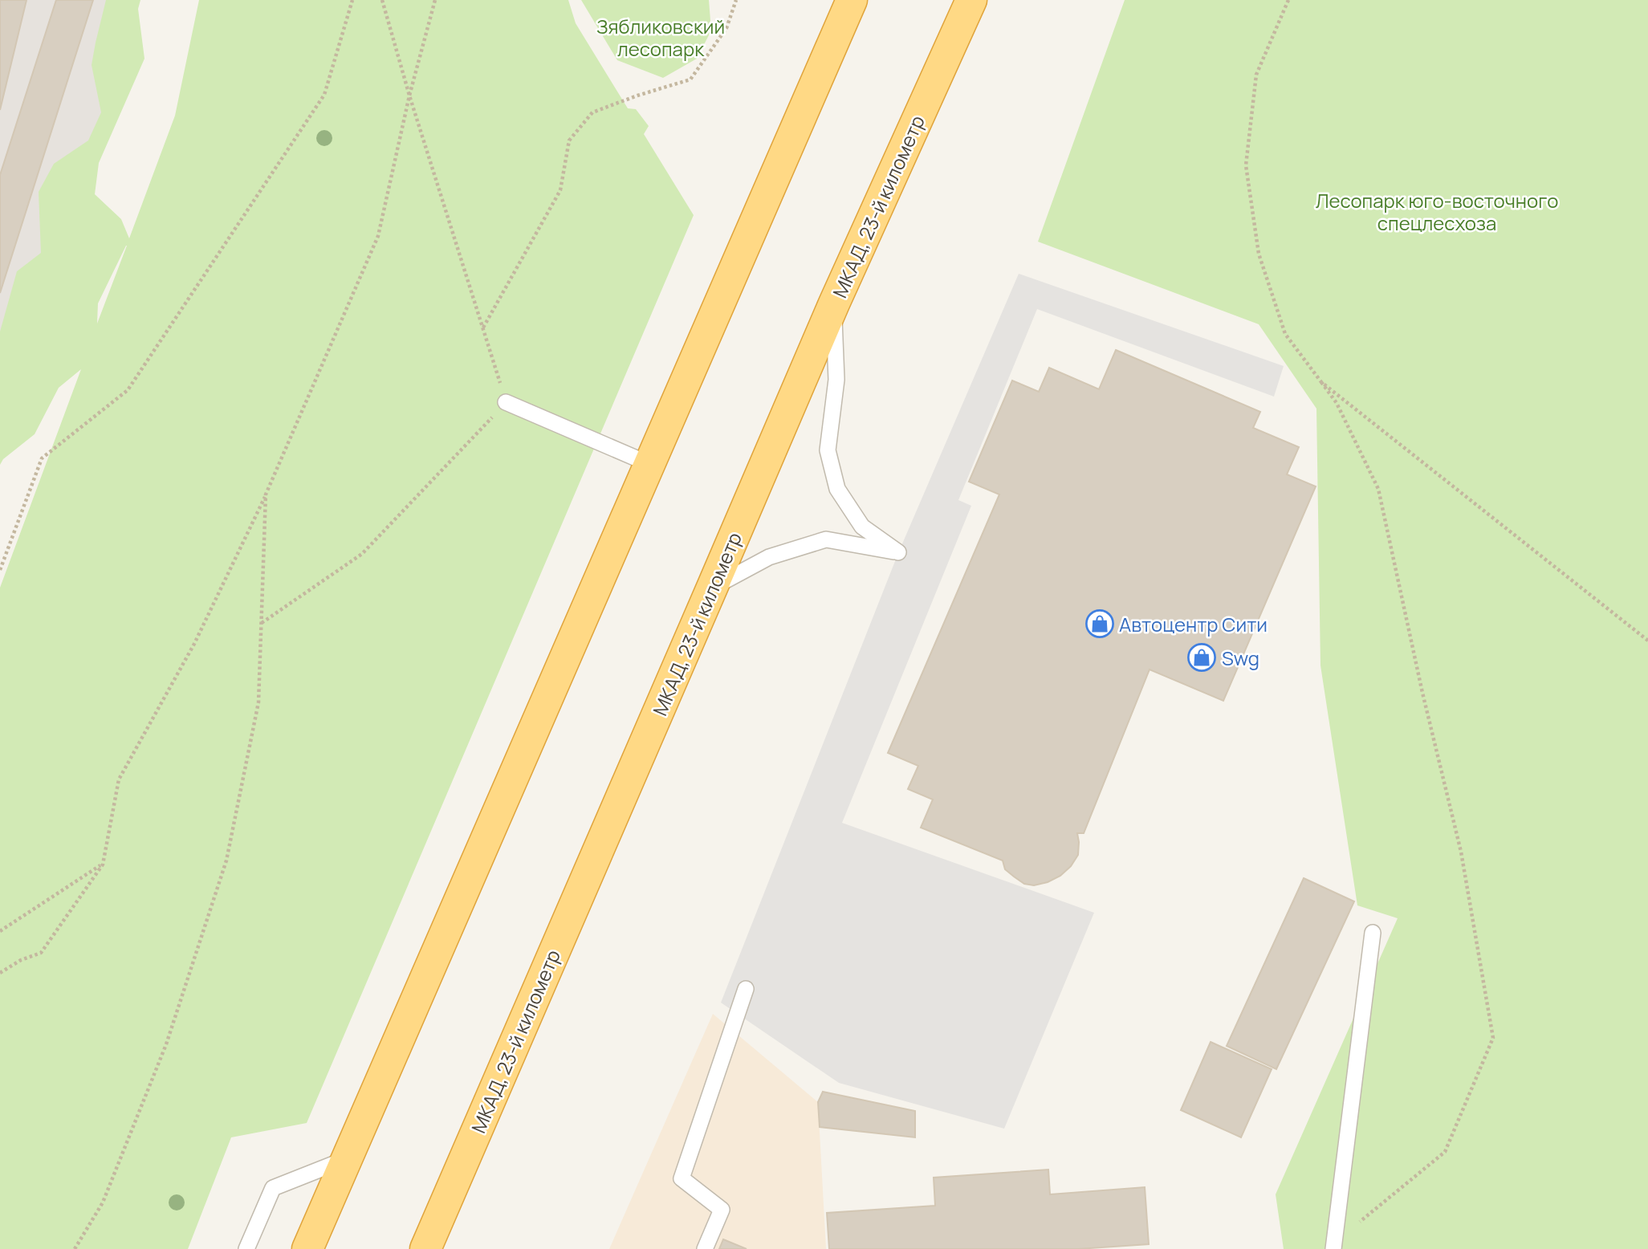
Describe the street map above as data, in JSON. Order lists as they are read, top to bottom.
{
  "streets": {
    "highway": ["МКАД, 23-й километр"]
  },
  "parks": ["Зябликовский лесопарк", "Лесопарк юго-восточного спецлесхоза"],
  "places": {
    "shop": ["Автоцентр Сити", "Swg"]
  }
}
